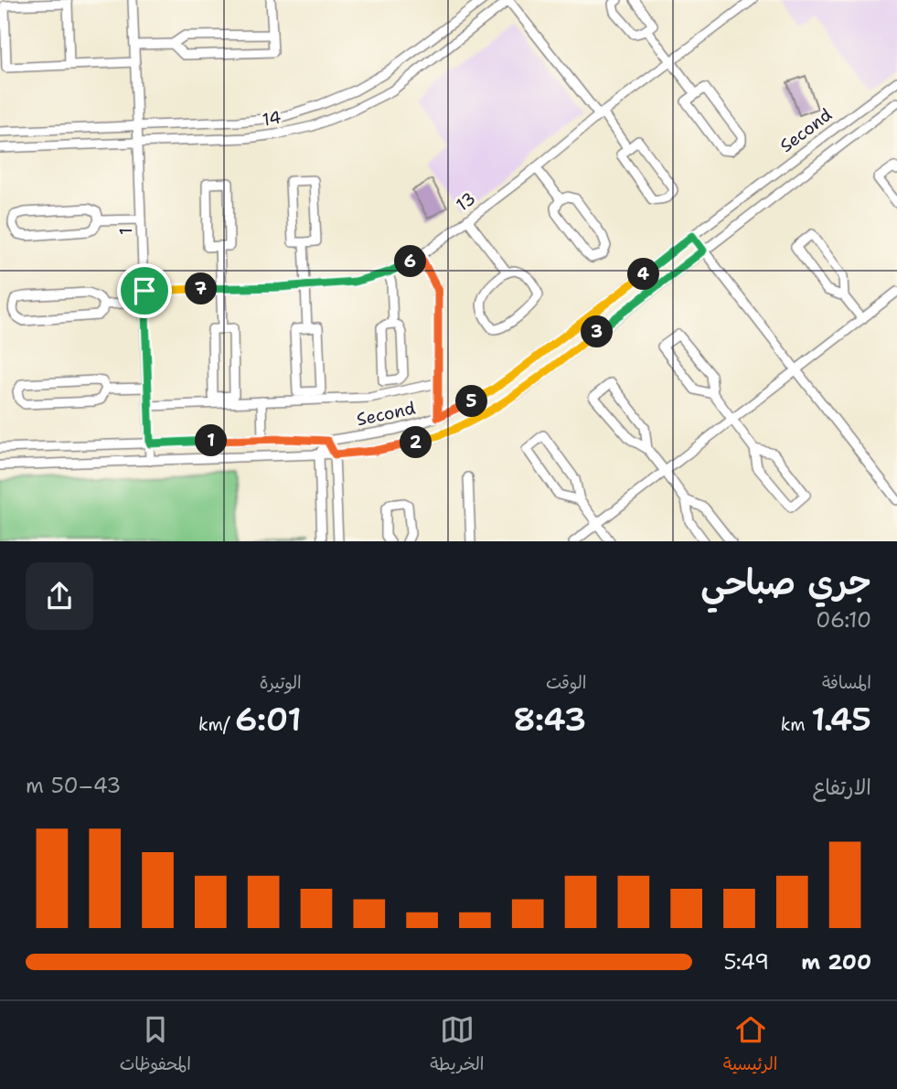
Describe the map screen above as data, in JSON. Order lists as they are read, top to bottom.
{
  "streets": {
    "street": [
      "14",
      "Second",
      "13",
      "1"
    ]
  },
  "crossings": [
    ["14", "1"],
    ["Second", "1"],
    ["13", "1"]
  ],
  "page": {
    "pins": [
      "6",
      "4",
      "7",
      "3",
      "5",
      "1",
      "2"
    ],
    "heading": ["جري صباحي", "06:10"],
    "stats": [
      ["المسافة", "1.45 km"],
      ["الوقت", "8:43"],
      ["الوتيرة", "6:01 /km"]
    ],
    "chart": ["الارتفاع", "43–50 m"],
    "list": [
      {
        "name": "200 m",
        "note": "5:49"
      }
    ],
    "tabs": ["الرئيسية", "الخريطة", "المحفوظات"]
  }
}
